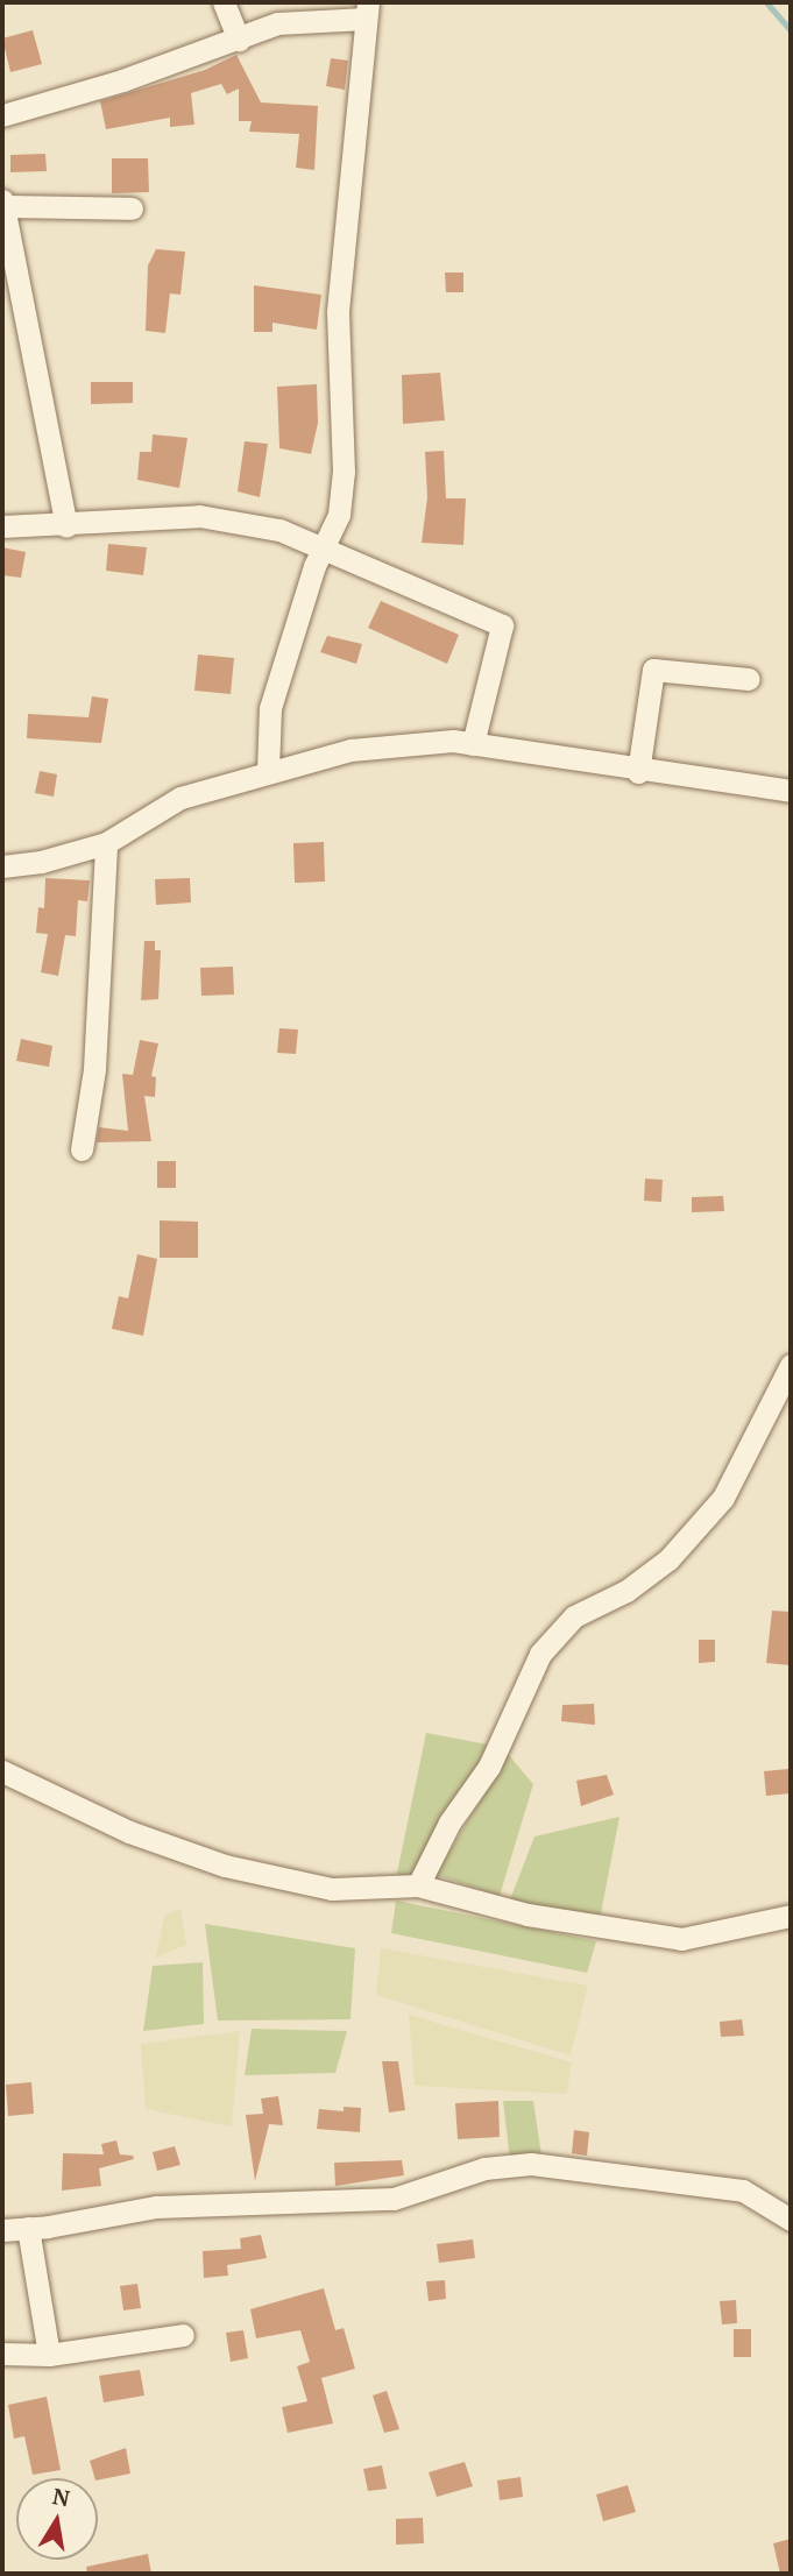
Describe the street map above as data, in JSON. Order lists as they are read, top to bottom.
{
  "north": "top"
}
